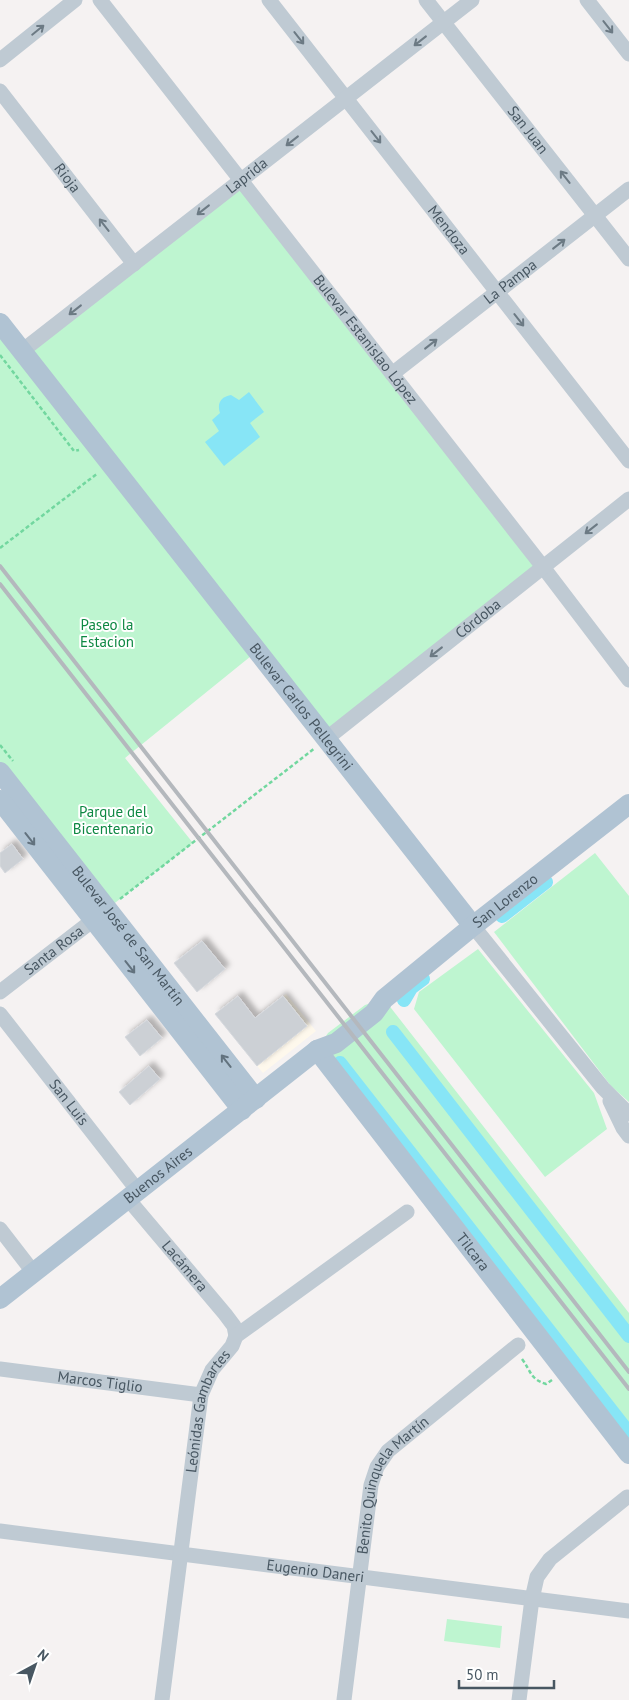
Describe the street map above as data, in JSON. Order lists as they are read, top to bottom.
{
  "streets": {
    "main road": [
      "Bulevar Carlos Pellegrini",
      "San Lorenzo",
      "Bulevar José de San Martín",
      "Buenos Aires",
      "Tilcara"
    ],
    "street": [
      "San Juan",
      "Laprida",
      "Rioja",
      "Mendoza",
      "La Pampa",
      "Bulevar Estanislao López",
      "Córdoba",
      "Santa Rosa",
      "San Luis",
      "Lacámera",
      "Marcos Tiglio",
      "Leónidas Gambartes",
      "Benito Quinquela Martín",
      "Eugenio Daneri"
    ]
  },
  "crossings": [
    ["San Juan", "Laprida"],
    ["San Juan", "La Pampa"],
    ["Laprida", "Rioja"],
    ["Laprida", "Mendoza"],
    ["Laprida", "Bulevar Estanislao López"],
    ["Laprida", "Bulevar Carlos Pellegrini"],
    ["Mendoza", "La Pampa"],
    ["La Pampa", "Bulevar Estanislao López"],
    ["Bulevar Estanislao López", "Córdoba"],
    ["Córdoba", "Bulevar Carlos Pellegrini"],
    ["Bulevar Carlos Pellegrini", "San Lorenzo"],
    ["San Lorenzo", "Buenos Aires"],
    ["Bulevar José de San Martín", "Santa Rosa"],
    ["Bulevar José de San Martín", "Buenos Aires"],
    ["San Luis", "Buenos Aires"],
    ["San Luis", "Lacámera"],
    ["Buenos Aires", "Tilcara"],
    ["Buenos Aires", "Lacámera"],
    ["Lacámera", "Leónidas Gambartes"],
    ["Marcos Tiglio", "Leónidas Gambartes"],
    ["Leónidas Gambartes", "Eugenio Daneri"],
    ["Benito Quinquela Martín", "Eugenio Daneri"]
  ],
  "one_way": [
    "San Juan",
    "Laprida",
    "Rioja",
    "Mendoza",
    "La Pampa",
    "Córdoba"
  ],
  "parks": ["Paseo la Estacion", "Parque del Bicentenario"],
  "scale_bar": "50 m",
  "north": "top right"
}
